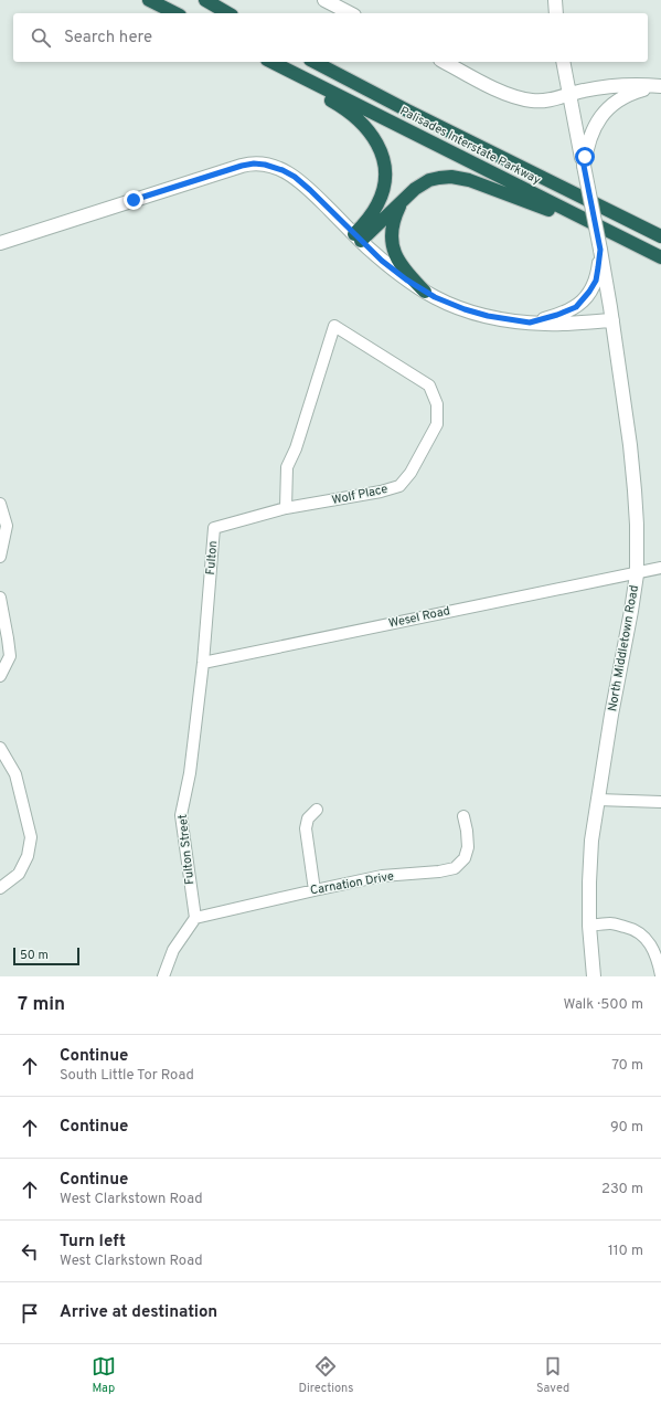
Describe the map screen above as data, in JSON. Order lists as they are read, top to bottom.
{
  "streets": {
    "highway": ["Palisades Interstate Parkway"],
    "street": [
      "Wolf Place",
      "Fulton",
      "Wesel Road",
      "North Middletown Road",
      "Fulton Street",
      "Carnation Drive"
    ]
  },
  "crossings": [
    ["Wolf Place", "Fulton"],
    ["Fulton", "Wesel Road"],
    ["Fulton", "Fulton Street"],
    ["Wesel Road", "North Middletown Road"],
    ["Wesel Road", "Fulton Street"],
    ["Fulton Street", "Carnation Drive"]
  ],
  "scale_bar": "50 m",
  "page": {
    "search": "Search here",
    "scale": "50 m",
    "heading": ["7 min", "Walk · 500 m"],
    "list": [
      ["Continue", "South Little Tor Road", "70 m"],
      ["Continue", "90 m"],
      ["Continue", "West Clarkstown Road", "230 m"],
      ["Turn left", "West Clarkstown Road", "110 m"],
      "Arrive at destination"
    ],
    "nav": ["Map", "Directions", "Saved"]
  }
}
